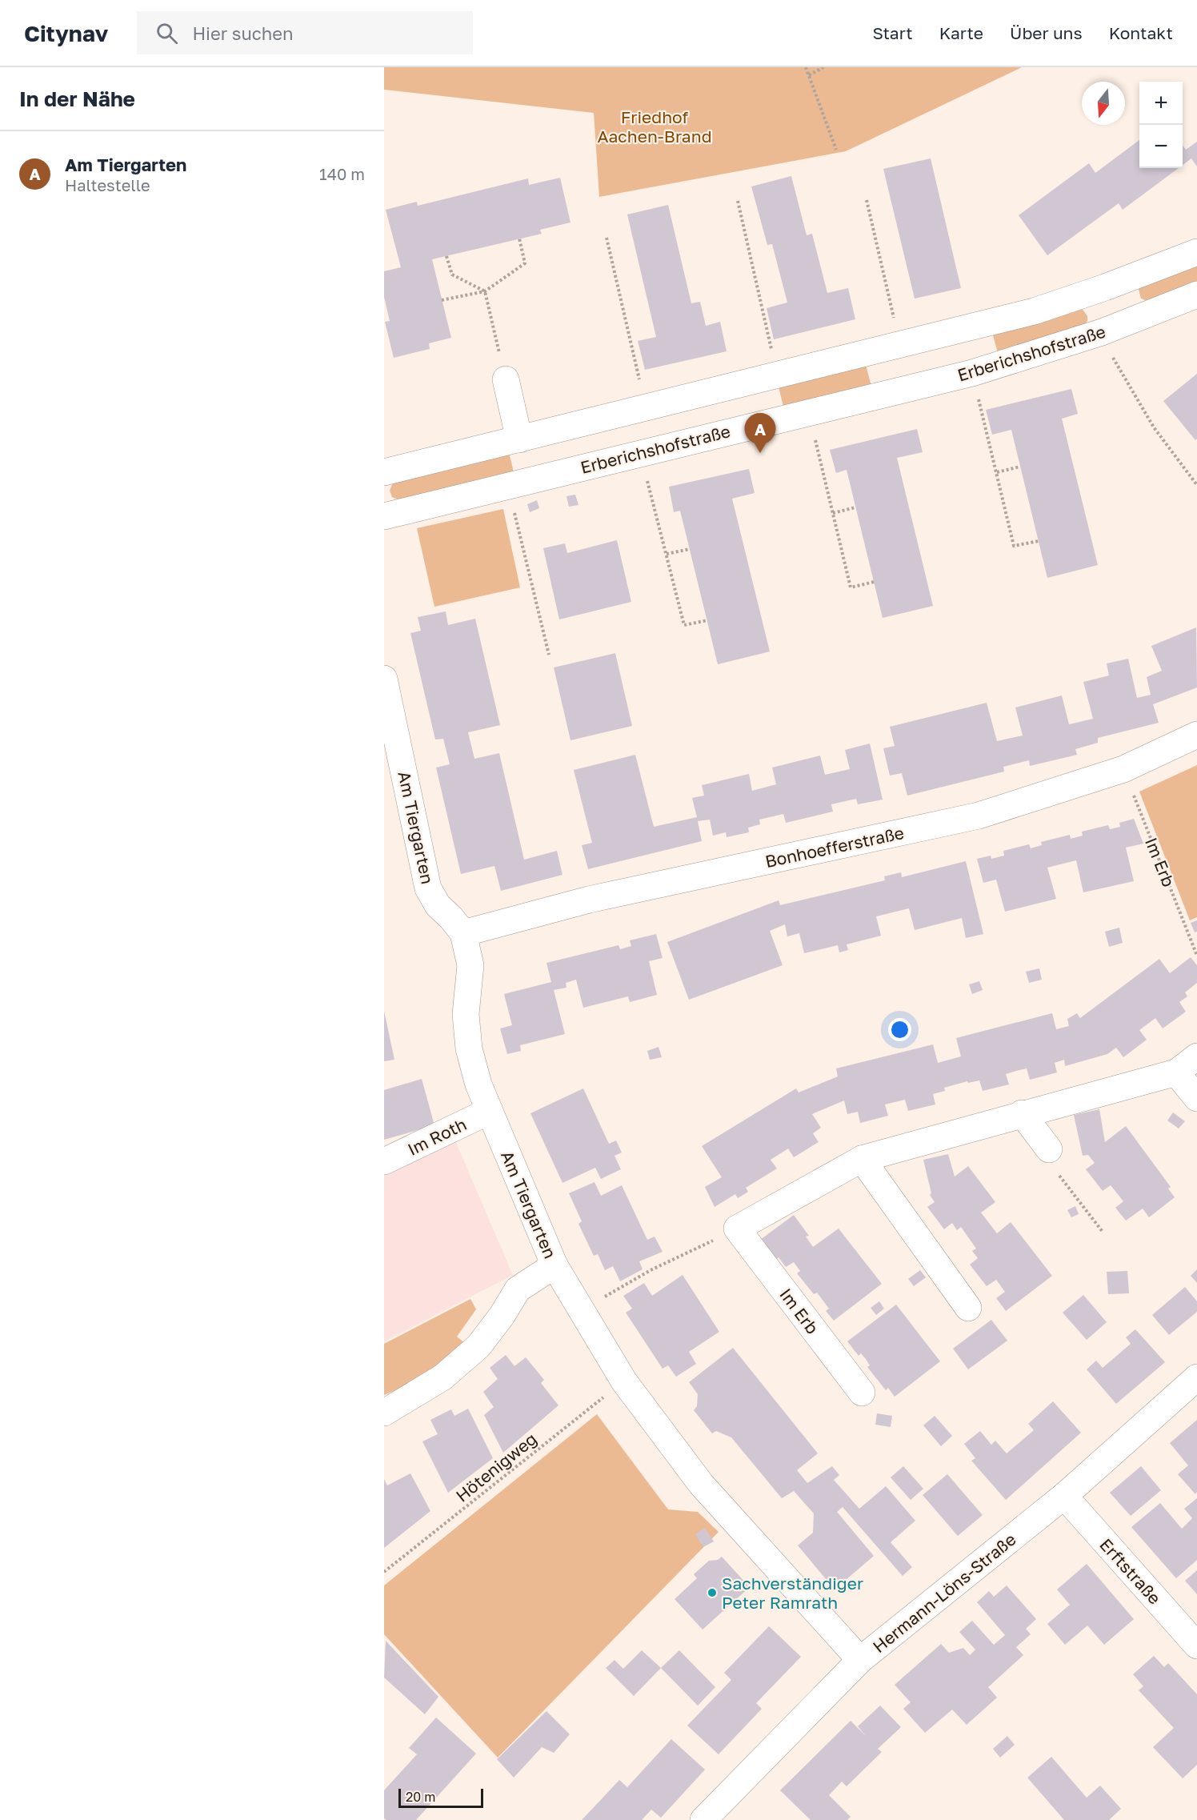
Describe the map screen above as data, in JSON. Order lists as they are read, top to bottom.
{
  "streets": {
    "street": [
      "Erberichshofstraße",
      "Am Tiergarten",
      "Bonhoefferstraße",
      "Im Erb",
      "Im Roth",
      "Erftstraße",
      "Hermann-Löns-Straße"
    ],
    "path": ["Hötenigweg"]
  },
  "crossings": [
    ["Am Tiergarten", "Bonhoefferstraße"],
    ["Am Tiergarten", "Im Roth"],
    ["Am Tiergarten", "Hötenigweg"],
    ["Am Tiergarten", "Hermann-Löns-Straße"],
    ["Bonhoefferstraße", "Im Erb"],
    ["Erftstraße", "Hermann-Löns-Straße"]
  ],
  "parks": ["Friedhof Aachen-Brand"],
  "places": ["Sachverständiger Peter Ramrath"],
  "scale_bar": "20 m",
  "north": "bottom",
  "page": {
    "header": "Citynav",
    "search": "Hier suchen",
    "nav": [
      "Start",
      "Karte",
      "Über uns",
      "Kontakt"
    ],
    "heading": "In der Nähe",
    "map_buttons": ["+", "−"],
    "list": [
      {
        "mark": "A",
        "name": "Am Tiergarten",
        "note": "Haltestelle",
        "value": "140 m"
      }
    ],
    "pins": "A",
    "scale": "20 m"
  }
}
